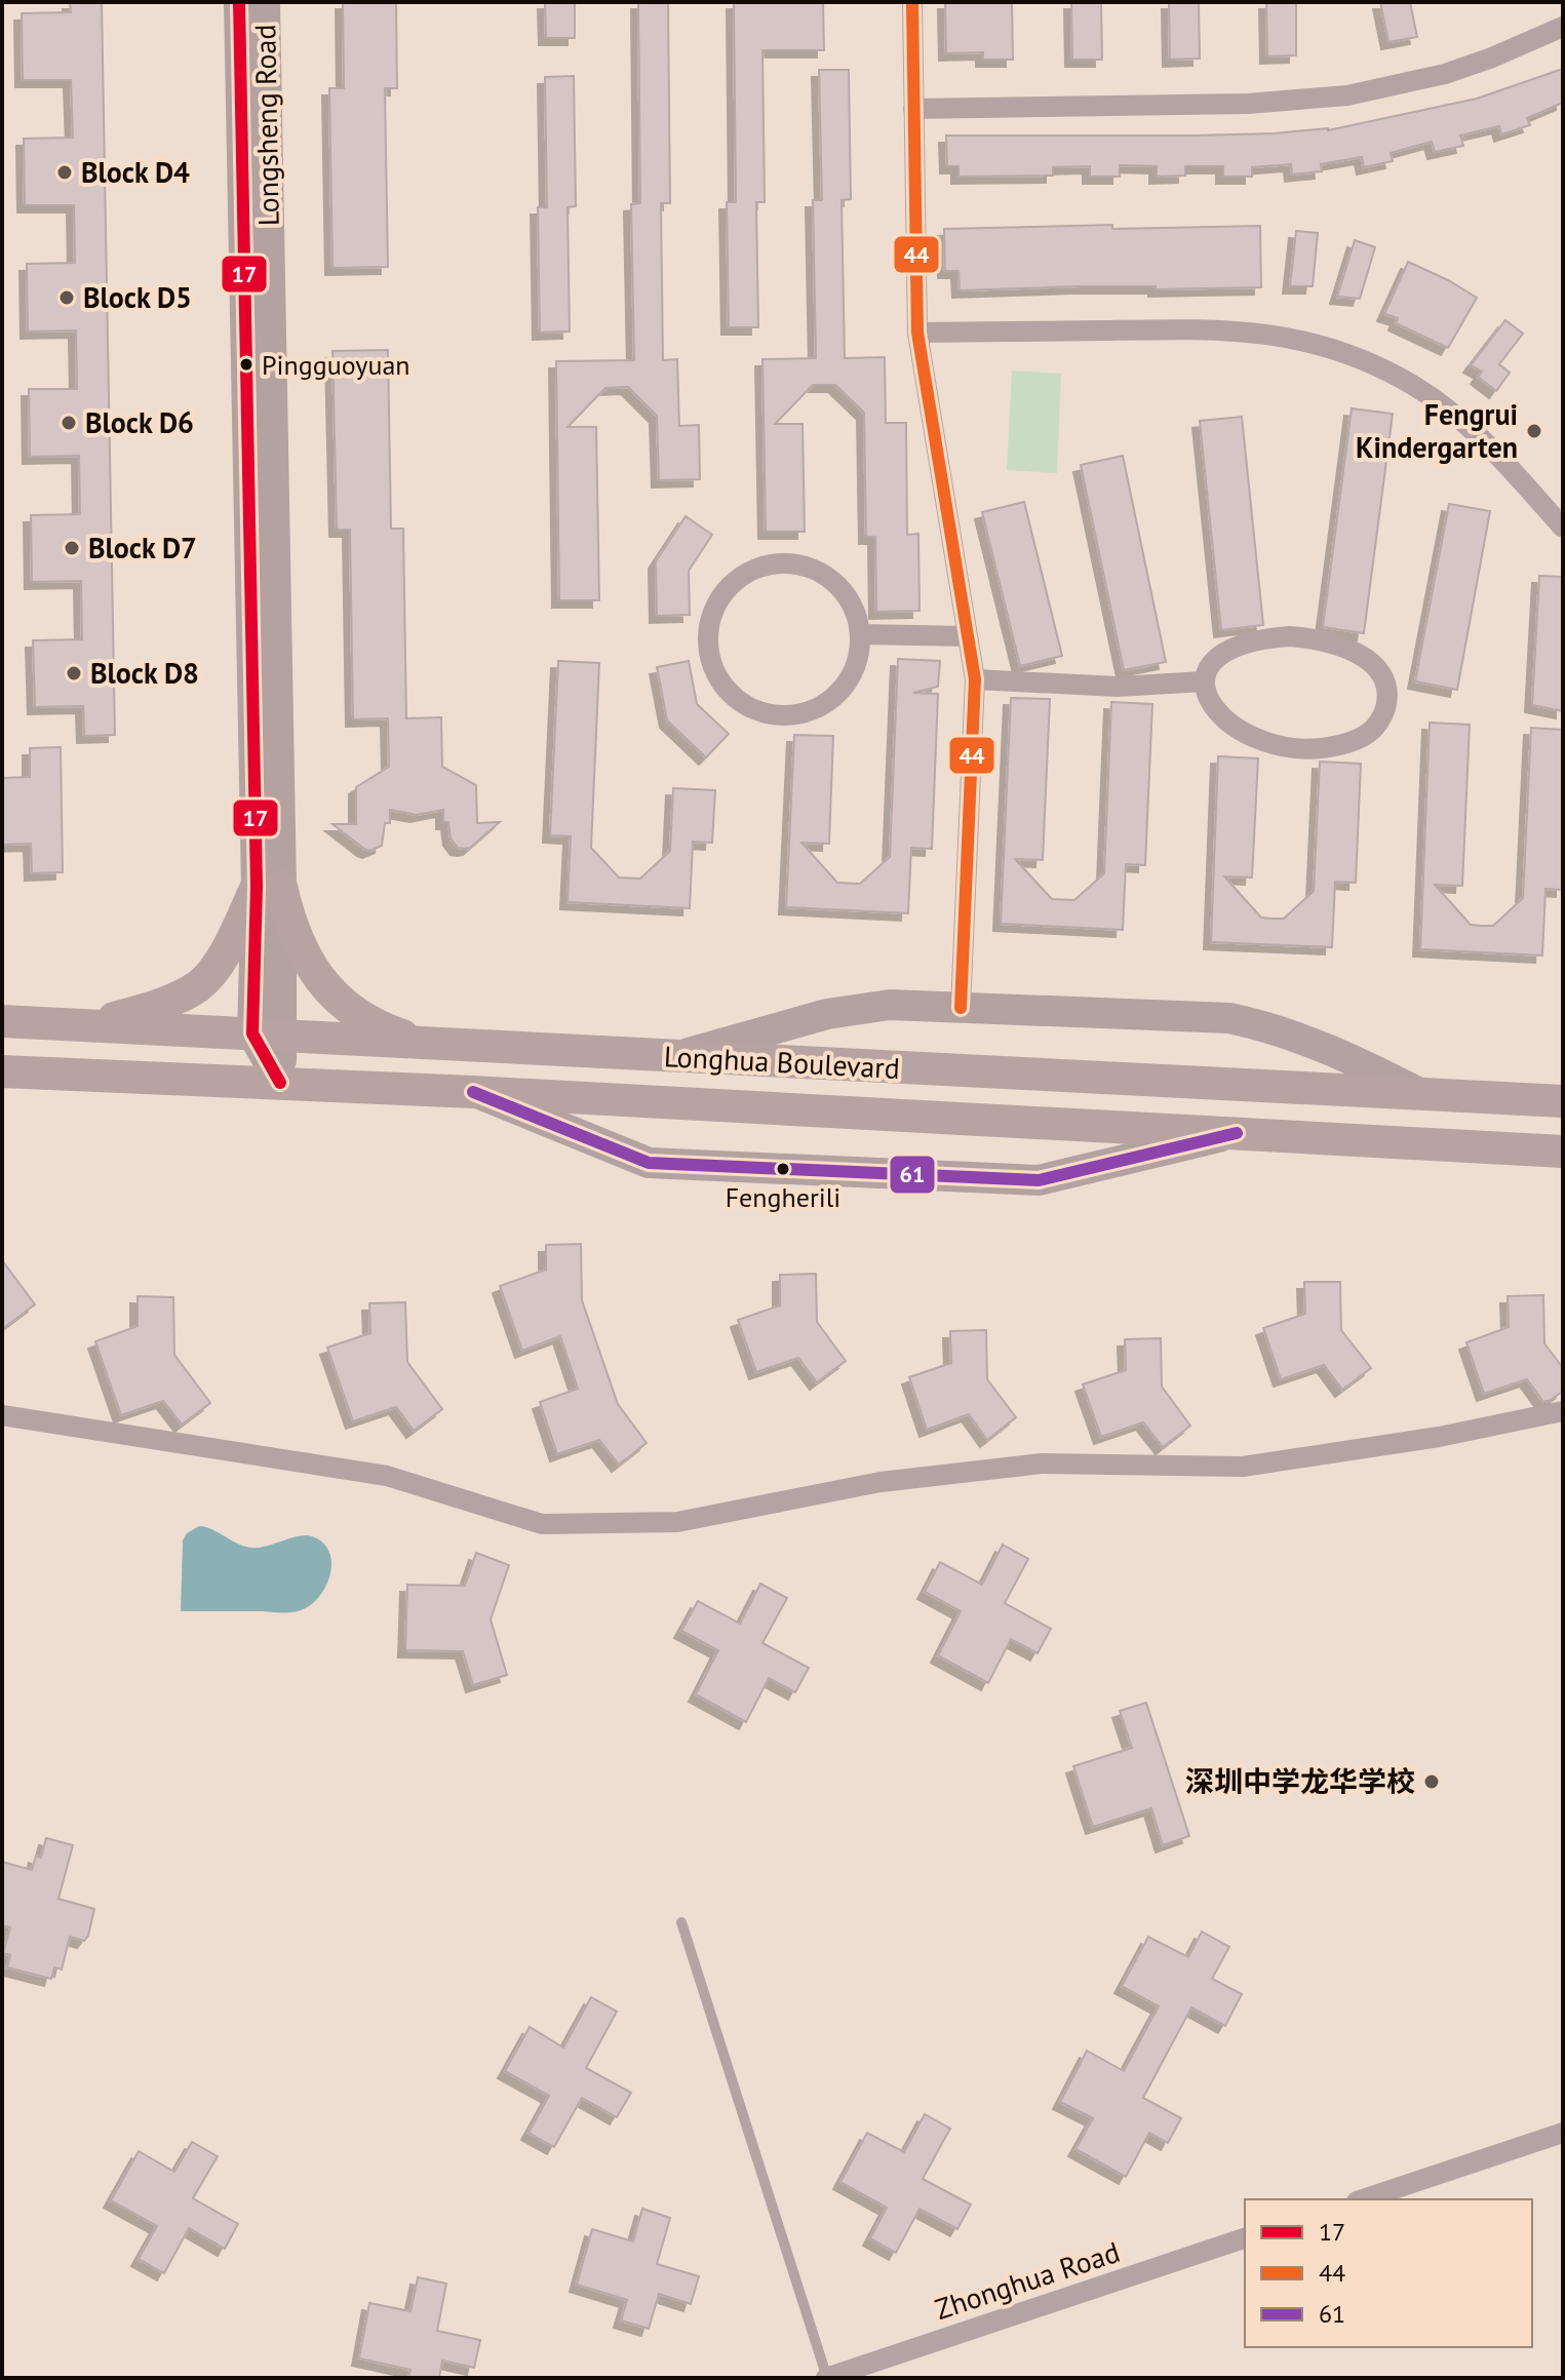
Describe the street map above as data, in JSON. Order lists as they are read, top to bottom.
{
  "streets": {
    "main road": ["Longsheng Road", "Longhua Boulevard"],
    "street": ["Zhonghua Road"]
  },
  "crossings": [
    ["Longsheng Road", "Longhua Boulevard"]
  ],
  "places": [
    "Block D4",
    "Block D5",
    "Pingguoyuan",
    "Block D6",
    "Fengrui Kindergarten",
    "Block D7",
    "Block D8",
    "Fengherili",
    "深圳中学龙华学校"
  ],
  "lines": ["transit line 17", "transit line 44", "transit line 61"],
  "legend": ["17", "44", "61"]
}
